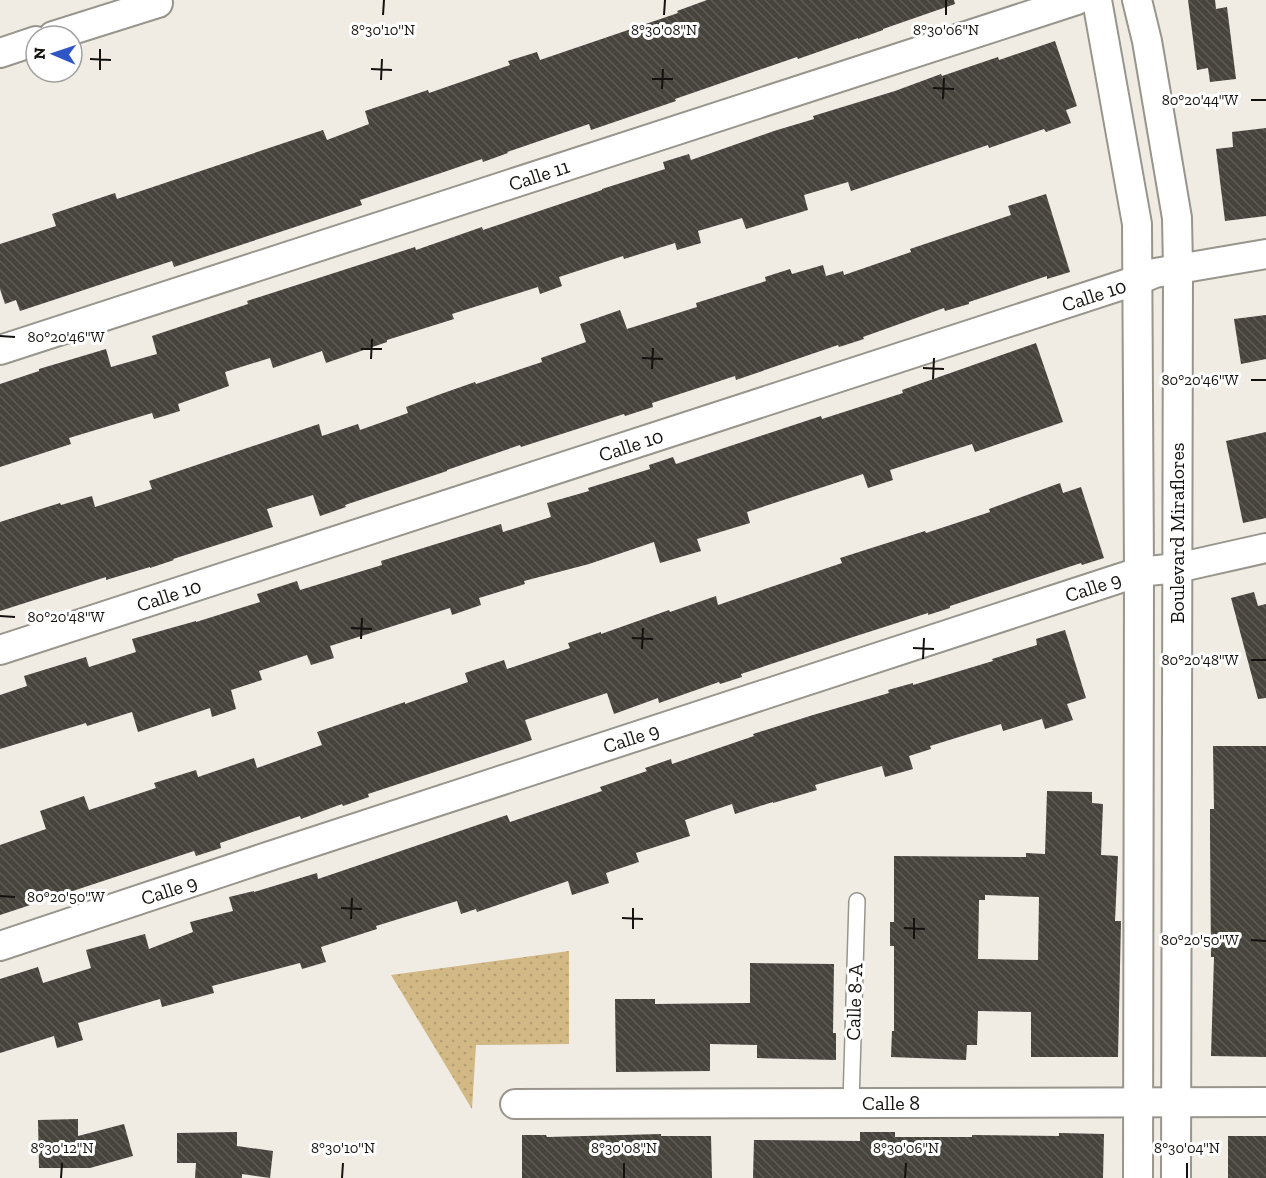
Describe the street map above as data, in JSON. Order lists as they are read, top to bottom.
{
  "streets": {
    "street": [
      "Calle 11",
      "Calle 10",
      "Boulevard Miraflores",
      "Calle 9",
      "Calle 8"
    ],
    "lane": ["Calle 8-A"]
  },
  "crossings": [
    ["Calle 10", "Boulevard Miraflores"],
    ["Boulevard Miraflores", "Calle 9"],
    ["Boulevard Miraflores", "Calle 8"],
    ["Calle 8-A", "Calle 8"]
  ],
  "north": "left",
  "coordinates": [
    "8°30'10\"N",
    "8°30'08\"N",
    "8°30'06\"N",
    "80°20'44\"W",
    "80°20'46\"W",
    "80°20'48\"W",
    "80°20'50\"W",
    "8°30'12\"N",
    "8°30'04\"N"
  ]
}
